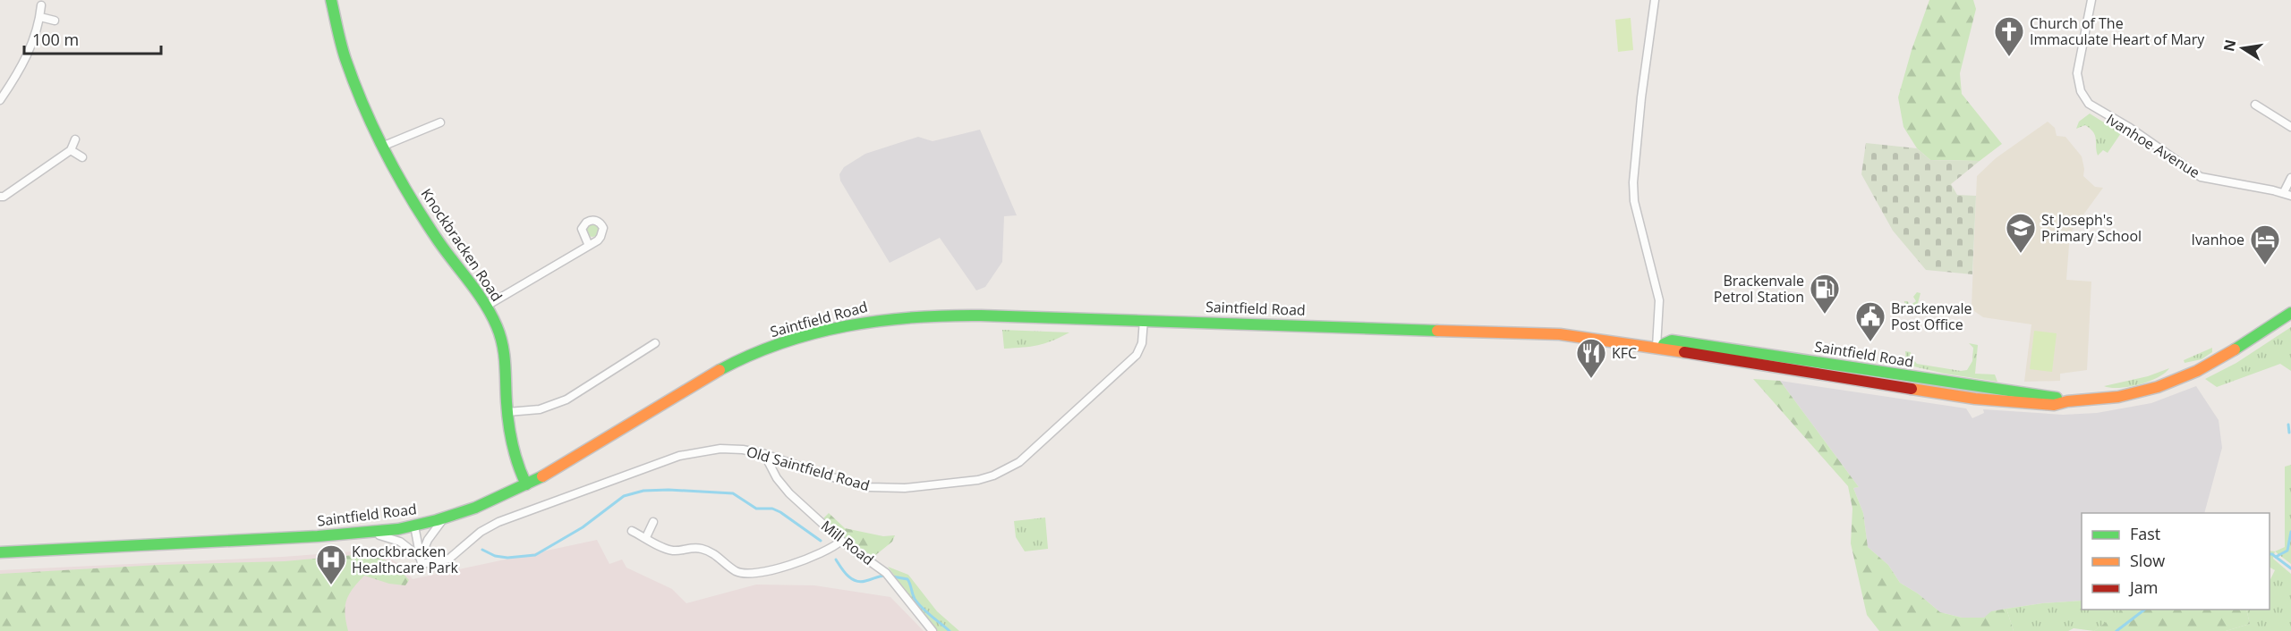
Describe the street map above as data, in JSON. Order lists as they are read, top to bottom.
{
  "streets": {
    "main road": ["Knockbracken Road", "Saintfield Road"],
    "street": ["Ivanhoe Avenue", "Old Saintfield Road", "Mill Road"]
  },
  "crossings": [
    ["Knockbracken Road", "Saintfield Road"],
    ["Saintfield Road", "Old Saintfield Road"],
    ["Old Saintfield Road", "Mill Road"]
  ],
  "places": {
    "church": ["Church of The Immaculate Heart of Mary"],
    "school or university": ["St Joseph's Primary School"],
    "hotel": ["Ivanhoe"],
    "fuel station": ["Brackenvale Petrol Station"],
    "public building": ["Brackenvale Post Office"],
    "restaurant": ["KFC"],
    "hospital": ["Knockbracken Healthcare Park"]
  },
  "legend": ["Fast", "Slow", "Jam"],
  "scale_bar": "100 m",
  "north": "left"
}
